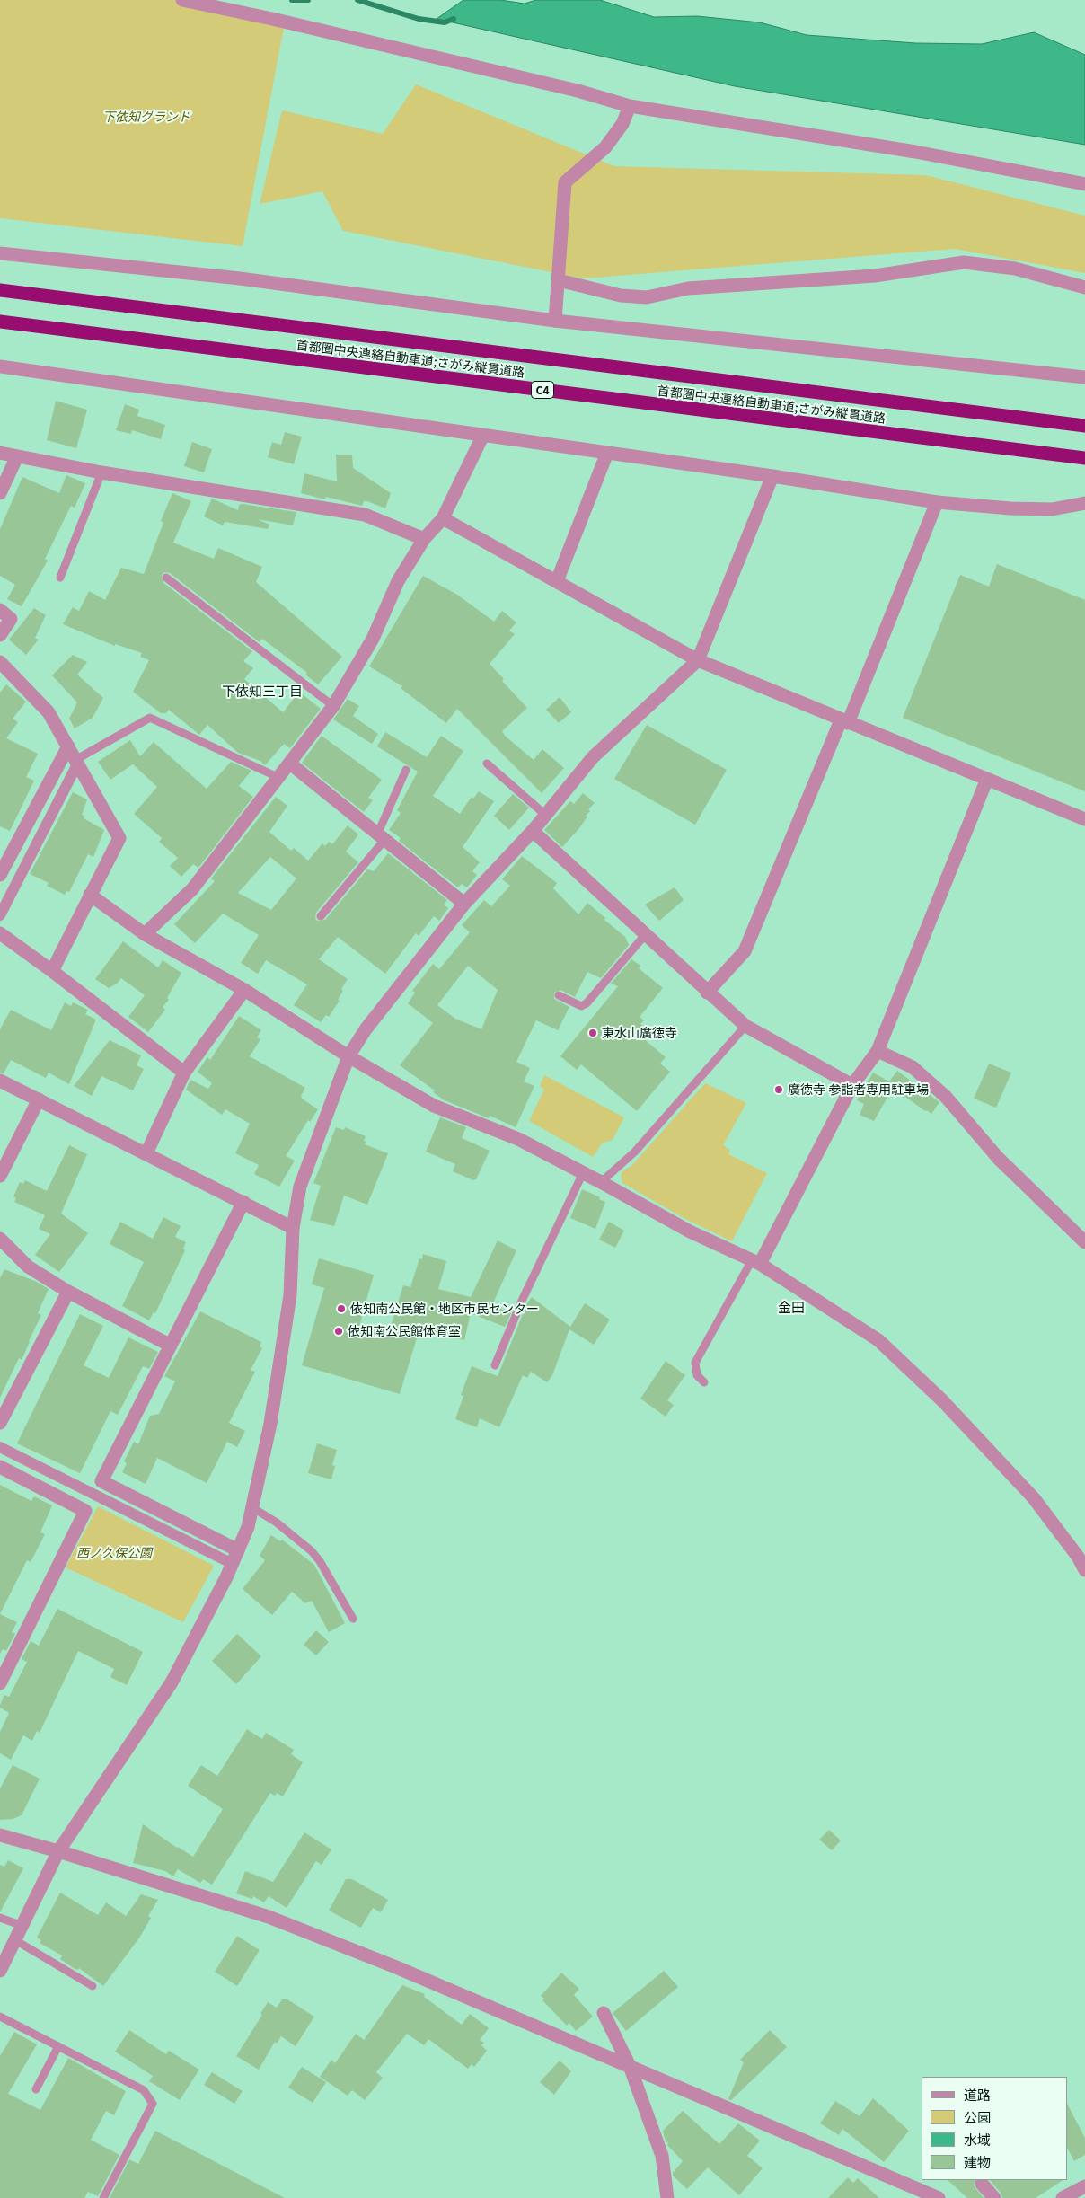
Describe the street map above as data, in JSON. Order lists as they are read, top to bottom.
{
  "streets": {
    "highway": ["首都圏中央連絡自動車道;さがみ縦貫道路", "C4"]
  },
  "districts": ["下依知三丁目", "金田"],
  "parks": ["下依知グランド", "西ノ久保公園"],
  "places": [
    "東水山廣徳寺",
    "廣徳寺 参詣者専用駐車場",
    "依知南公民館・地区市民センター",
    "依知南公民館体育室"
  ],
  "legend": [
    "道路",
    "公園",
    "水域",
    "建物"
  ]
}
